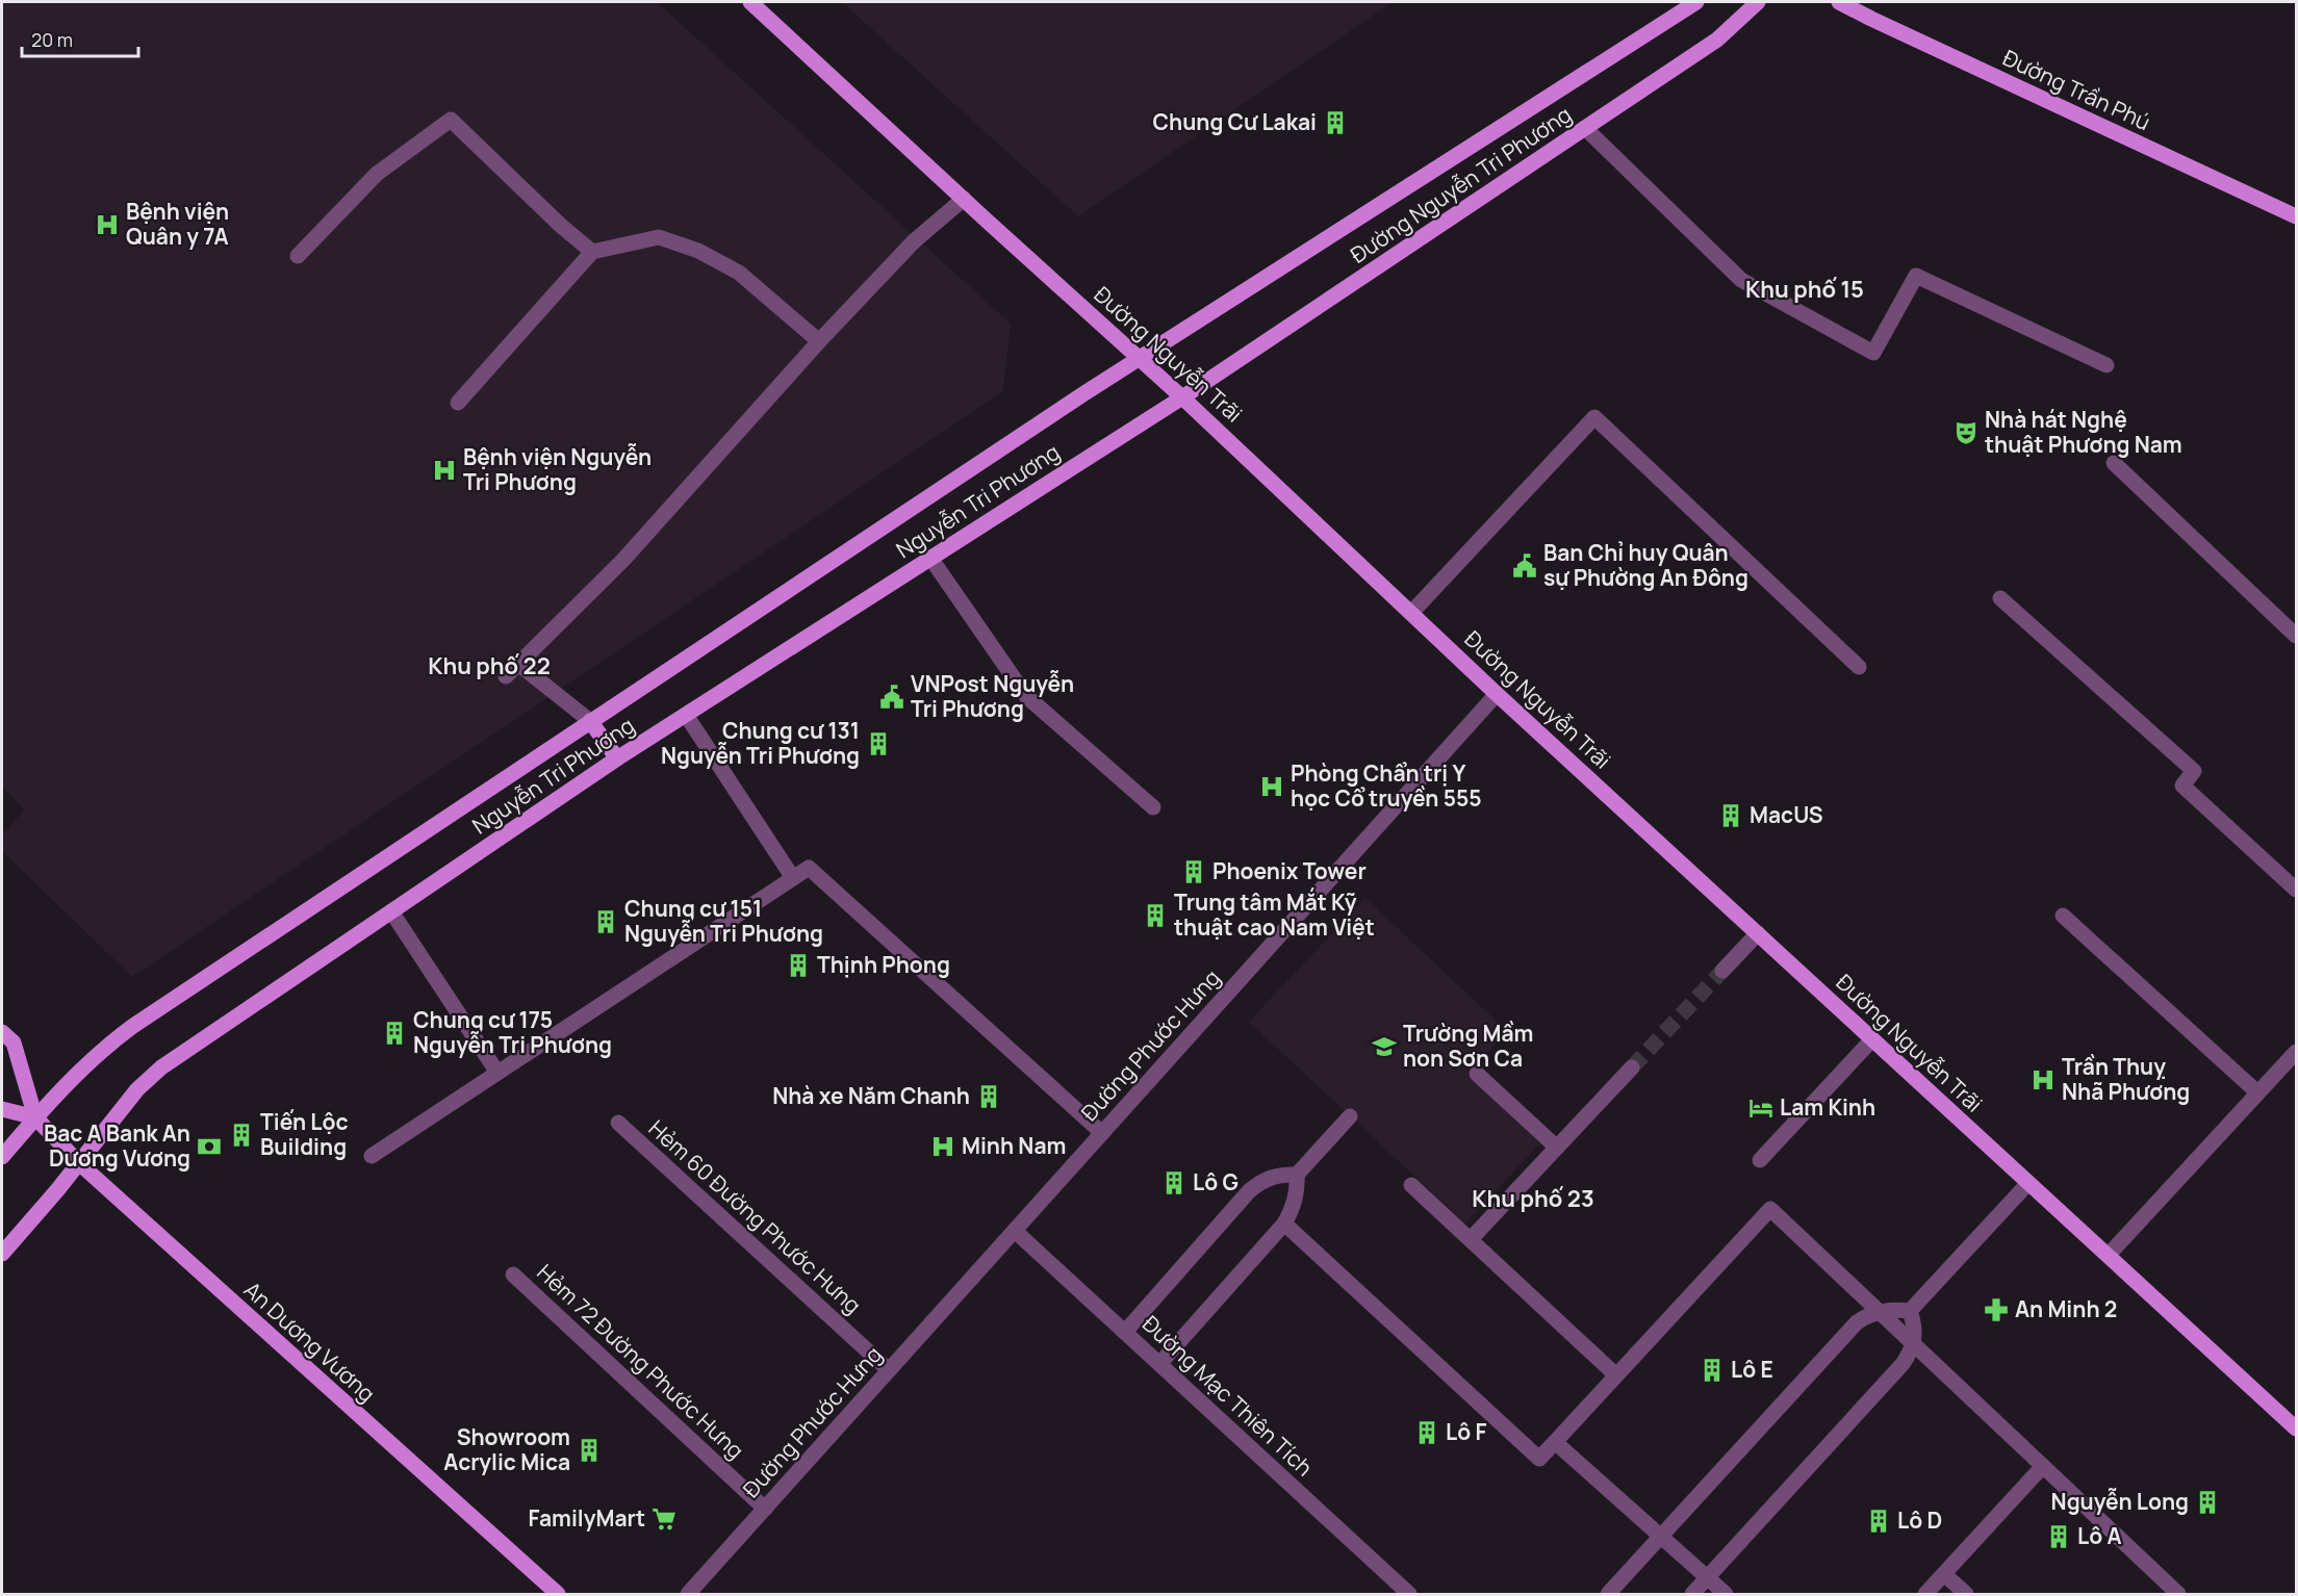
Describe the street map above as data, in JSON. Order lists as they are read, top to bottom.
{
  "streets": {
    "main road": [
      "Đường Trần Phú",
      "Đường Nguyễn Tri Phương",
      "Đường Nguyễn Trãi",
      "Nguyễn Tri Phương",
      "An Dương Vương"
    ],
    "street": [
      "Đường Phước Hưng",
      "Hẻm 60 Đường Phước Hưng",
      "Hẻm 72 Đường Phước Hưng",
      "Đường Mạc Thiên Tích"
    ]
  },
  "crossings": [
    ["Đường Nguyễn Tri Phương", "Đường Nguyễn Trãi"],
    ["Đường Nguyễn Tri Phương", "Nguyễn Tri Phương"],
    ["Đường Nguyễn Trãi", "Nguyễn Tri Phương"],
    ["Đường Nguyễn Trãi", "Đường Phước Hưng"],
    ["Nguyễn Tri Phương", "An Dương Vương"],
    ["Đường Phước Hưng", "Hẻm 60 Đường Phước Hưng"],
    ["Đường Phước Hưng", "Hẻm 72 Đường Phước Hưng"],
    ["Đường Phước Hưng", "Đường Mạc Thiên Tích"]
  ],
  "districts": ["Khu phố 15", "Khu phố 22", "Khu phố 23"],
  "places": {
    "building": [
      "Chung Cư Lakai",
      "Chung cư 131 Nguyễn Tri Phương",
      "MacUS",
      "Phoenix Tower",
      "Trung tâm Mắt Kỹ thuật cao Nam Việt",
      "Chung cư 151 Nguyễn Tri Phương",
      "Thịnh Phong",
      "Chung cư 175 Nguyễn Tri Phương",
      "Nhà xe Năm Chanh",
      "Tiến Lộc Building",
      "Lô G",
      "Lô E",
      "Lô F",
      "Showroom Acrylic Mica",
      "Nguyễn Long",
      "Lô D",
      "Lô A"
    ],
    "hospital": [
      "Bệnh viện Quân y 7A",
      "Bệnh viện Nguyễn Tri Phương",
      "Phòng Chẩn trị Y học Cổ truyền 555",
      "Trần Thuỵ Nhã Phương",
      "Minh Nam"
    ],
    "theatre": ["Nhà hát Nghệ thuật Phương Nam"],
    "public building": ["Ban Chỉ huy Quân sự Phường An Đông", "VNPost Nguyễn Tri Phương"],
    "school or university": ["Trường Mầm non Sơn Ca"],
    "hotel": ["Lam Kinh"],
    "bank": ["Bac A Bank An Dương Vương"],
    "pharmacy": ["An Minh 2"],
    "supermarket": ["FamilyMart"]
  },
  "scale_bar": "20 m"
}
